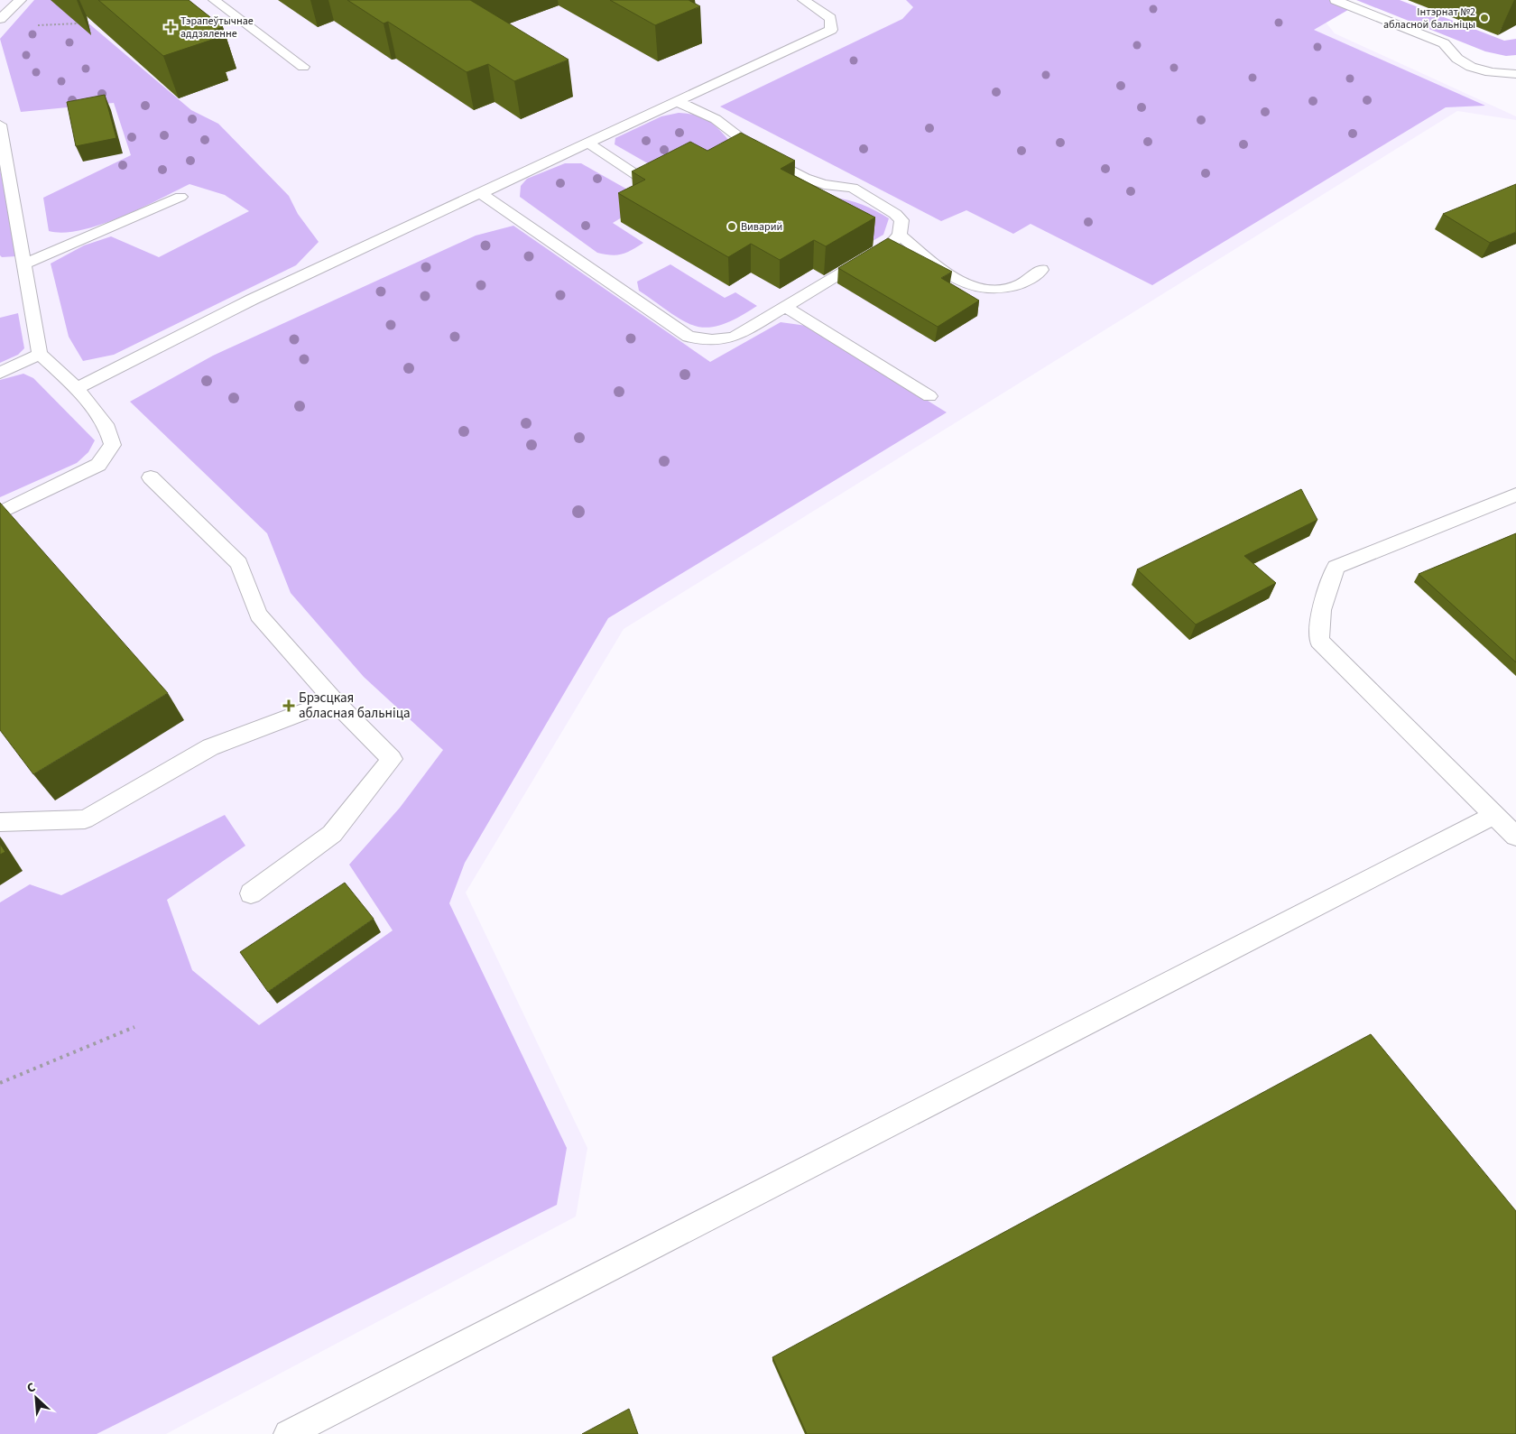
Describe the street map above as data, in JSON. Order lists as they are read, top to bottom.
{
  "places": {
    "other": ["Інтэрнат №2 абласной бальніцы", "Виварий"],
    "health": ["Тэрапеўтычнае аддзяленне", "Брэсцкая абласная бальніца"]
  },
  "north": "top left"
}
